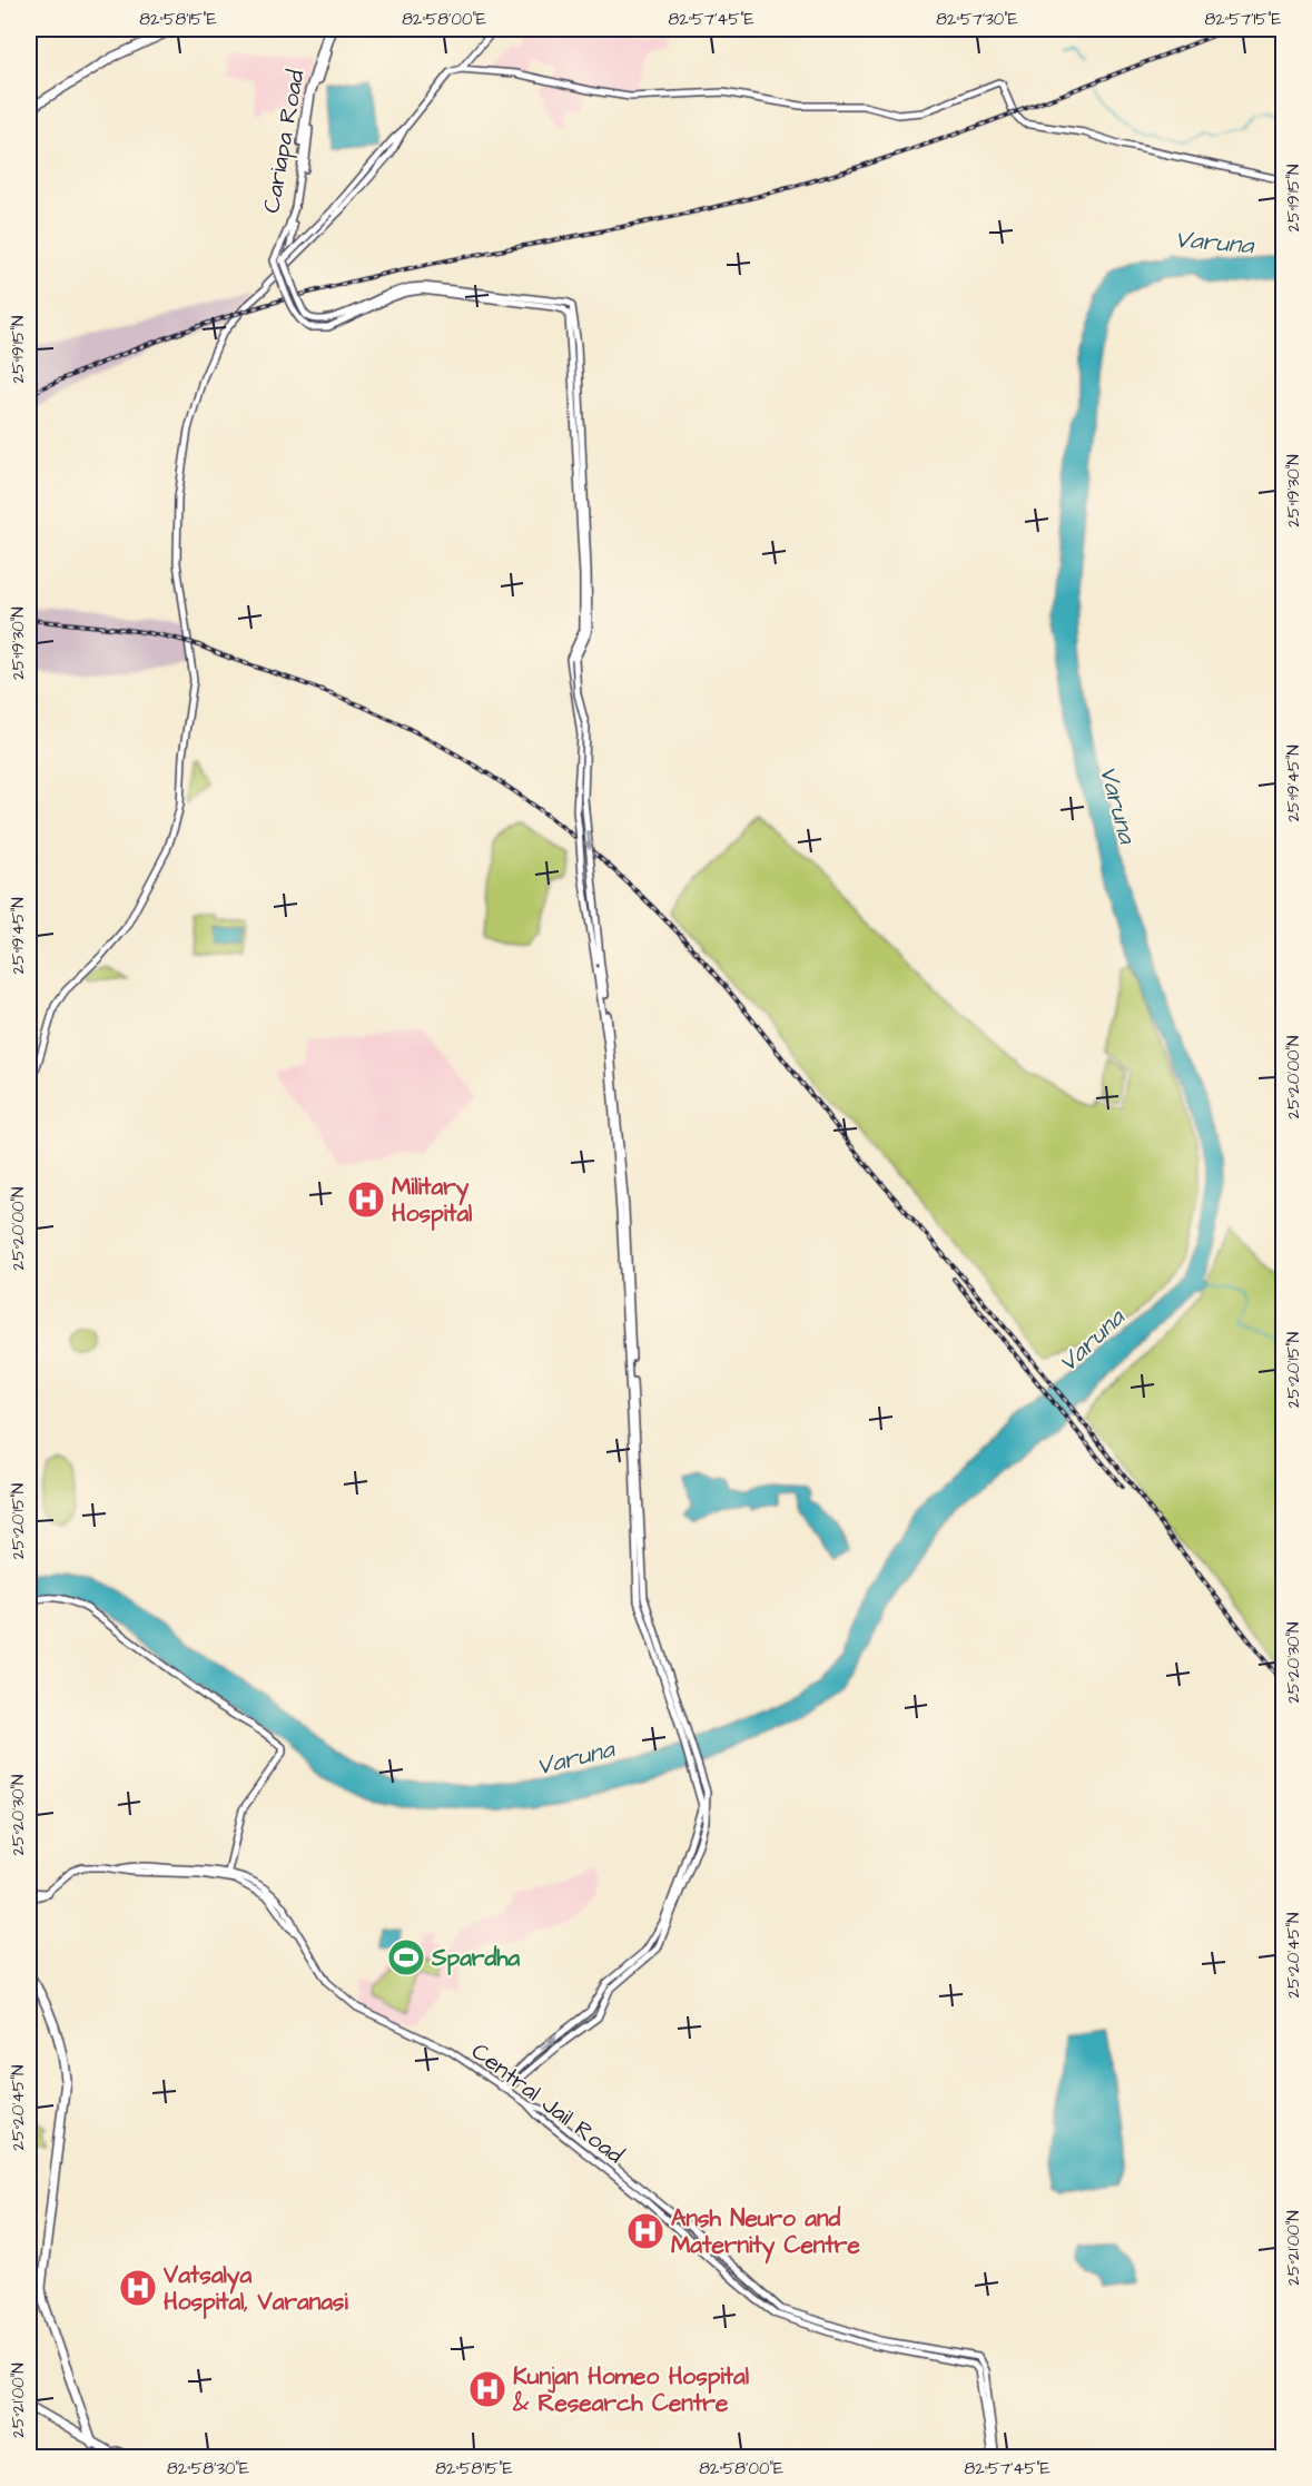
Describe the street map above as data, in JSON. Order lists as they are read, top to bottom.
{
  "streets": {
    "street": ["Cariapa Road", "Central Jail Road"]
  },
  "water": ["Varuna"],
  "places": {
    "hospital": [
      "Military Hospital",
      "Ansh Neuro and Maternity Centre",
      "Vatsalya Hospital, Varanasi",
      "Kunjan Homeo Hospital & Research Centre"
    ],
    "sports": ["Spardha"]
  },
  "coordinates": [
    "82°58'15\"E",
    "82°58'00\"E",
    "82°57'45\"E",
    "82°57'30\"E",
    "82°57'15\"E",
    "25°19'15\"N",
    "25°19'30\"N",
    "25°19'45\"N",
    "25°20'00\"N",
    "25°20'15\"N",
    "25°20'30\"N",
    "25°20'45\"N",
    "25°21'00\"N",
    "82°58'30\"E"
  ]
}
